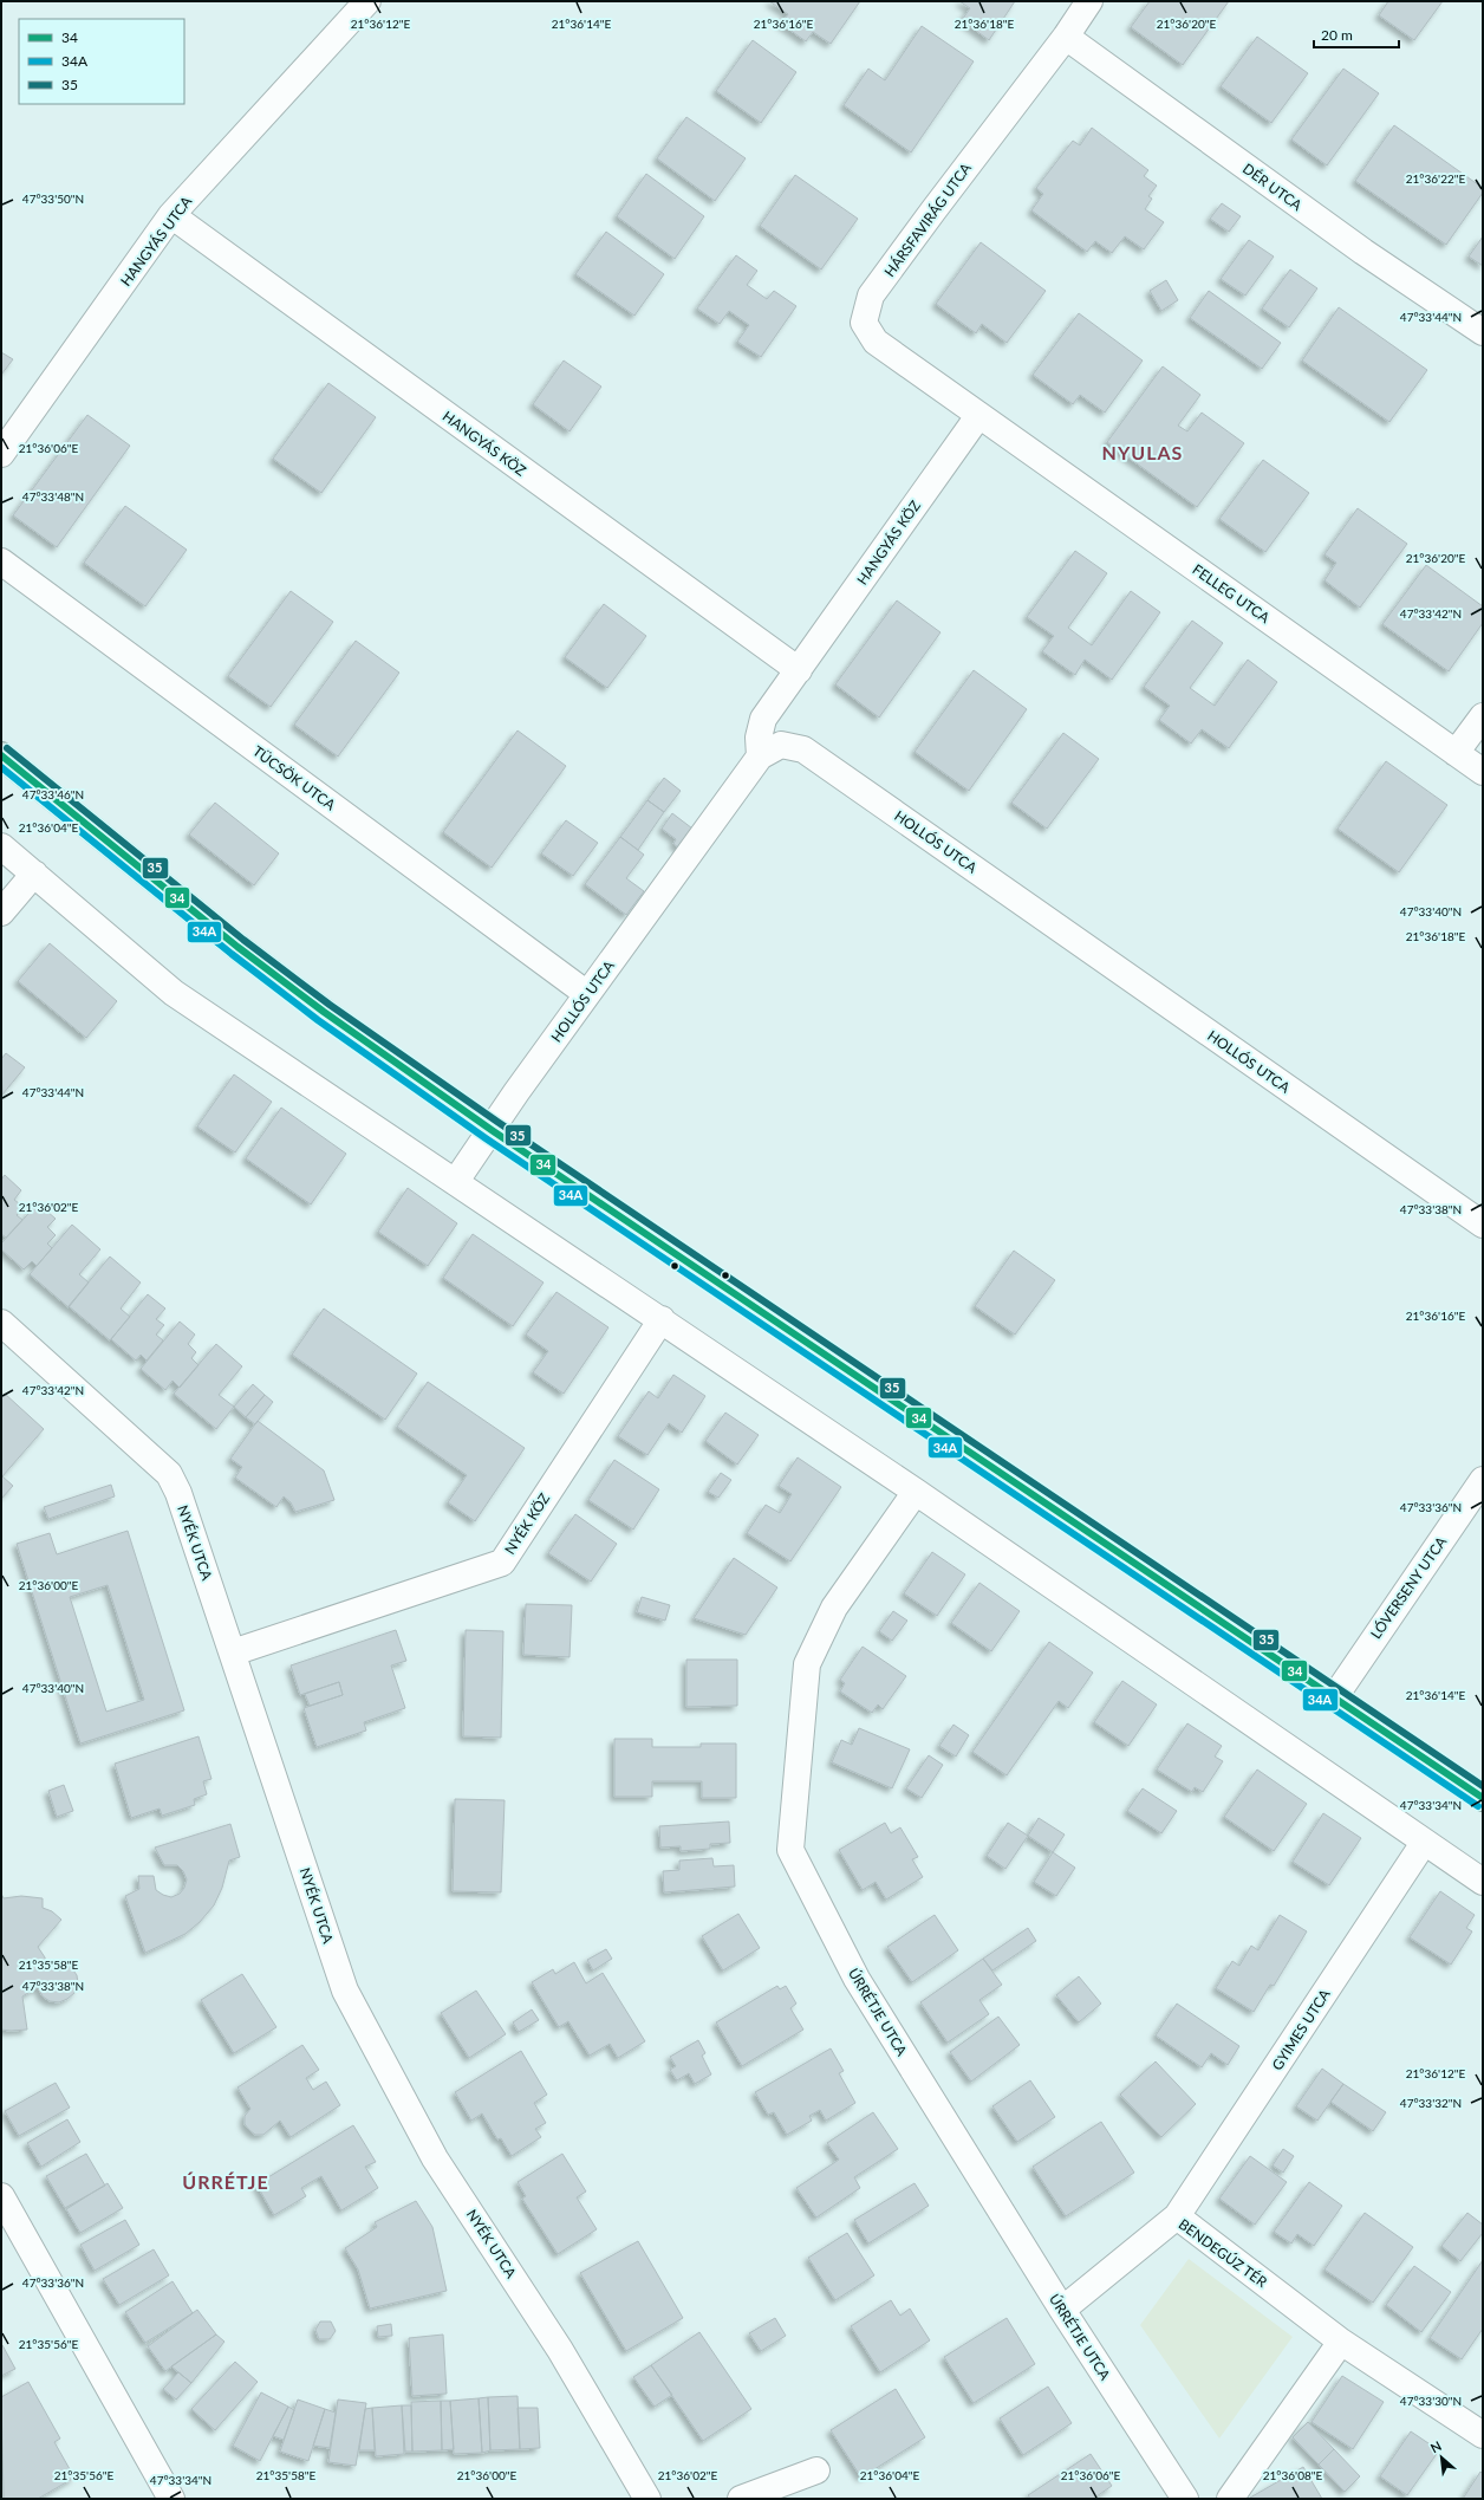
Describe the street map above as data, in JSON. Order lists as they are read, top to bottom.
{
  "streets": {
    "street": [
      "DÉR UTCA",
      "HÁRSFAVIRÁG UTCA",
      "HANGYÁS UTCA",
      "HANGYÁS KÖZ",
      "FELLEG UTCA",
      "TÜCSÖK UTCA",
      "HOLLÓS UTCA",
      "NYÉK KÖZ",
      "NYÉK UTCA",
      "LÓVERSENY UTCA",
      "ÚRRÉTJE UTCA",
      "GYIMES UTCA",
      "BENDEGÚZ TÉR"
    ]
  },
  "crossings": [
    ["DÉR UTCA", "HÁRSFAVIRÁG UTCA"],
    ["HÁRSFAVIRÁG UTCA", "HANGYÁS KÖZ"],
    ["HÁRSFAVIRÁG UTCA", "FELLEG UTCA"],
    ["HANGYÁS UTCA", "HANGYÁS KÖZ"],
    ["HANGYÁS KÖZ", "FELLEG UTCA"],
    ["HANGYÁS KÖZ", "HOLLÓS UTCA"],
    ["TÜCSÖK UTCA", "HOLLÓS UTCA"],
    ["NYÉK KÖZ", "NYÉK UTCA"],
    ["ÚRRÉTJE UTCA", "BENDEGÚZ TÉR"],
    ["GYIMES UTCA", "BENDEGÚZ TÉR"]
  ],
  "districts": ["NYULAS", "ÚRRÉTJE"],
  "lines": ["transit line 35", "transit line 34", "transit line 34A"],
  "legend": ["34", "34A", "35"],
  "scale_bar": "20 m",
  "north": "top left",
  "coordinates": [
    "21°36'12\"E",
    "21°36'14\"E",
    "21°36'16\"E",
    "21°36'18\"E",
    "21°36'20\"E",
    "21°36'22\"E",
    "47°33'50\"N",
    "47°33'44\"N",
    "21°36'06\"E",
    "47°33'48\"N",
    "47°33'42\"N",
    "47°33'46\"N",
    "21°36'04\"E",
    "47°33'40\"N",
    "21°36'02\"E",
    "47°33'38\"N",
    "47°33'36\"N",
    "21°36'00\"E",
    "47°33'34\"N",
    "21°35'58\"E",
    "47°33'32\"N",
    "21°35'56\"E",
    "47°33'30\"N",
    "21°36'08\"E"
  ]
}
